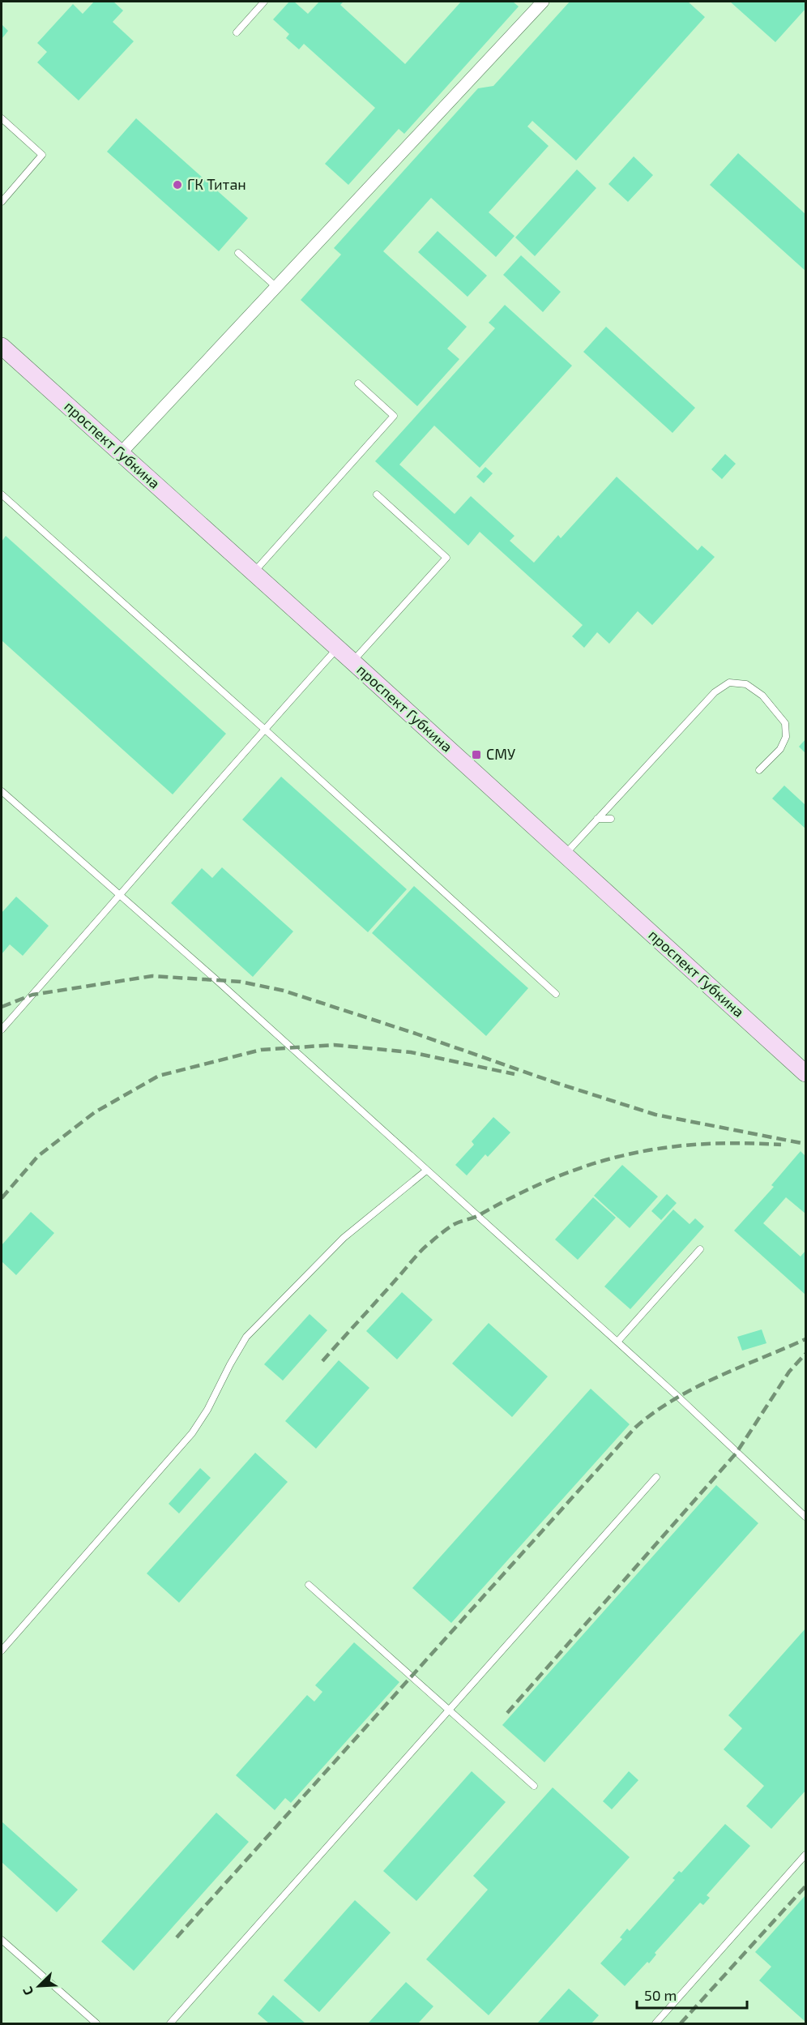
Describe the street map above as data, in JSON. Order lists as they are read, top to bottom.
{
  "streets": {
    "main road": ["проспект Губкина"]
  },
  "places": {
    "other": ["ГК Титан"],
    "transit": ["СМУ"]
  },
  "scale_bar": "50 m",
  "north": "bottom left"
}
